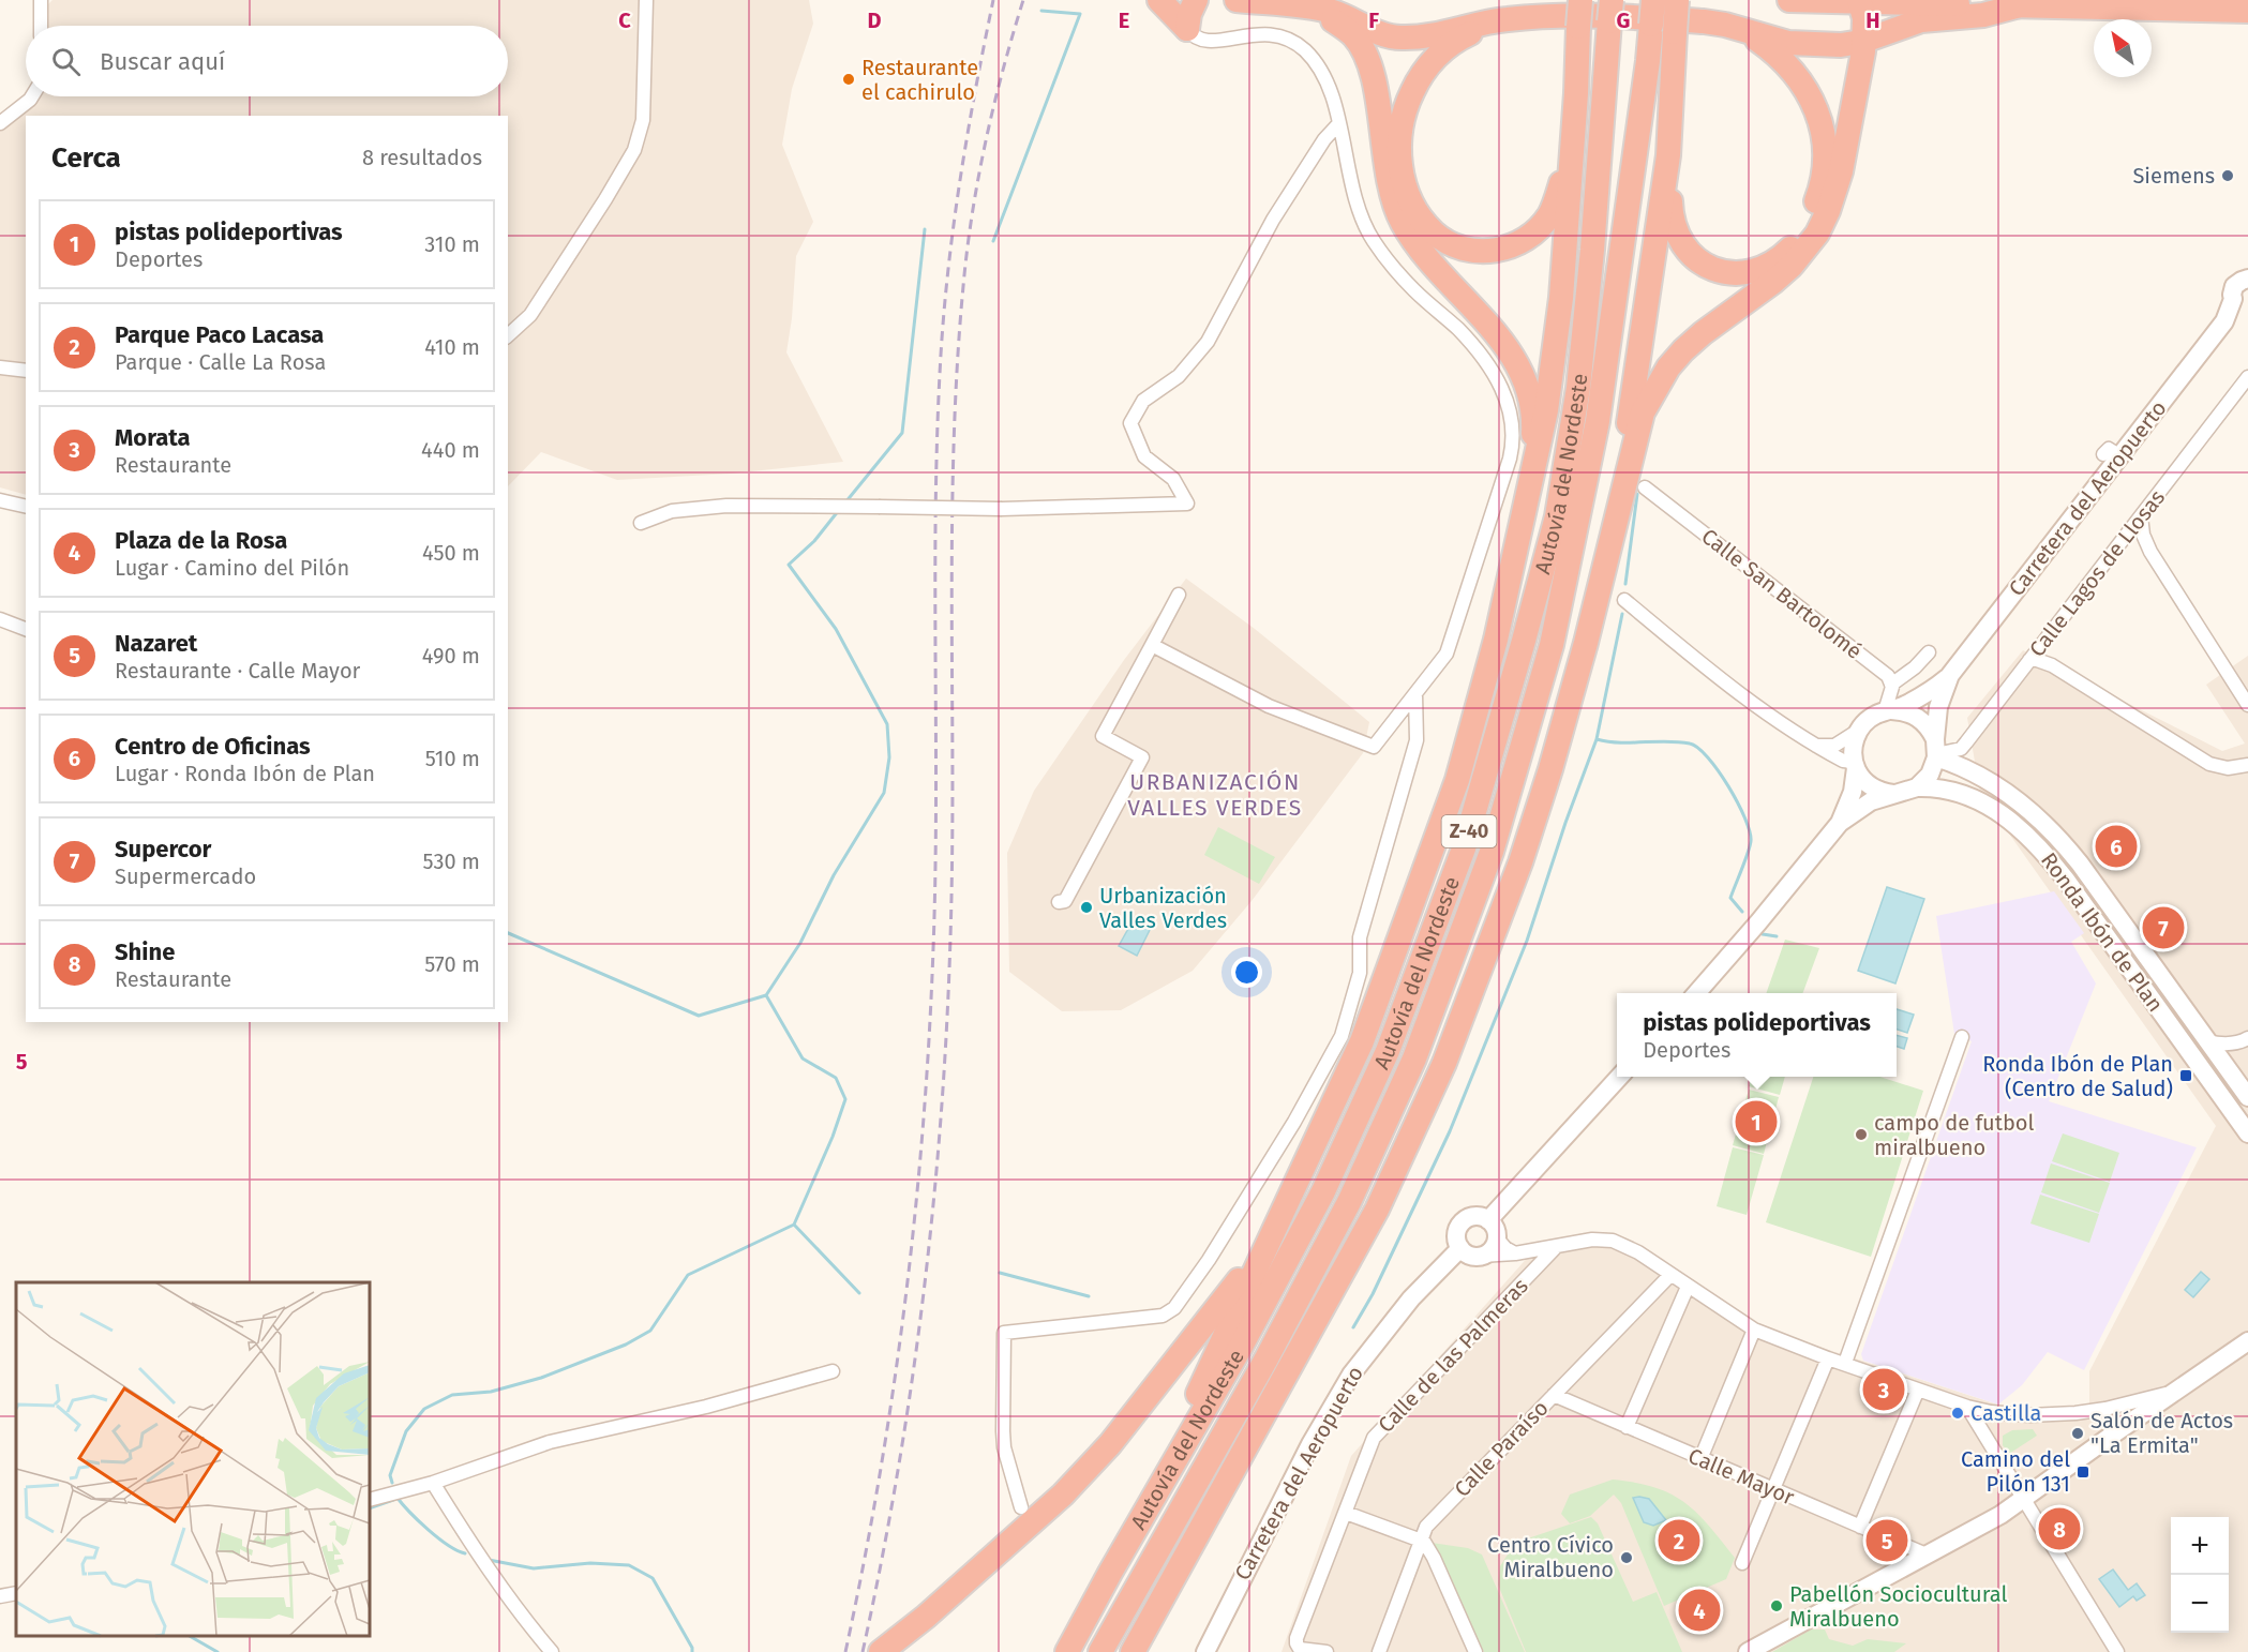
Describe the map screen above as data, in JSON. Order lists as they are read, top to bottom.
{
  "streets": {
    "highway": ["Autovía del Nordeste", "Z-40"],
    "main road": ["Carretera del Aeropuerto", "Ronda Ibón de Plan"],
    "street": [
      "Calle Lagos de Llosas",
      "Calle San Bartolomé",
      "Calle de las Palmeras",
      "Calle Paraíso",
      "Calle Mayor"
    ]
  },
  "crossings": [
    ["Carretera del Aeropuerto", "Calle Lagos de Llosas"],
    ["Carretera del Aeropuerto", "Ronda Ibón de Plan"],
    ["Calle Lagos de Llosas", "Ronda Ibón de Plan"],
    ["Calle Paraíso", "Calle Mayor"]
  ],
  "districts": ["URBANIZACIÓN VALLES VERDES"],
  "places": {
    "other": [
      "Restaurante el cachirulo",
      "Siemens",
      "Urbanización Valles Verdes",
      "campo de futbol miralbueno",
      "Castilla",
      "Salón de Actos \"La Ermita\"",
      "Centro Cívico Miralbueno",
      "Pabellón Sociocultural Miralbueno"
    ],
    "transit": ["Ronda Ibón de Plan (Centro de Salud)", "Camino del Pilón 131"]
  },
  "north": "top left",
  "page": {
    "search": "Buscar aquí",
    "heading": ["Cerca", "8 resultados"],
    "list": [
      {
        "mark": "1",
        "name": "pistas polideportivas",
        "note": "Deportes",
        "value": "310 m"
      },
      {
        "mark": "2",
        "name": "Parque Paco Lacasa",
        "note": "Parque · Calle La Rosa",
        "value": "410 m"
      },
      {
        "mark": "3",
        "name": "Morata",
        "note": "Restaurante",
        "value": "440 m"
      },
      {
        "mark": "4",
        "name": "Plaza de la Rosa",
        "note": "Lugar · Camino del Pilón",
        "value": "450 m"
      },
      {
        "mark": "5",
        "name": "Nazaret",
        "note": "Restaurante · Calle Mayor",
        "value": "490 m"
      },
      {
        "mark": "6",
        "name": "Centro de Oficinas",
        "note": "Lugar · Ronda Ibón de Plan",
        "value": "510 m"
      },
      {
        "mark": "7",
        "name": "Supercor",
        "note": "Supermercado",
        "value": "530 m"
      },
      {
        "mark": "8",
        "name": "Shine",
        "note": "Restaurante",
        "value": "570 m"
      }
    ],
    "pins": [
      "6",
      "7",
      "1",
      "3",
      "8",
      "2",
      "5",
      "4"
    ],
    "popup": ["pistas polideportivas", "Deportes"],
    "map_buttons": ["+", "−"]
  },
  "grid": {
    "columns": [
      "C",
      "D",
      "E",
      "F",
      "G",
      "H"
    ],
    "rows": ["5"]
  }
}
